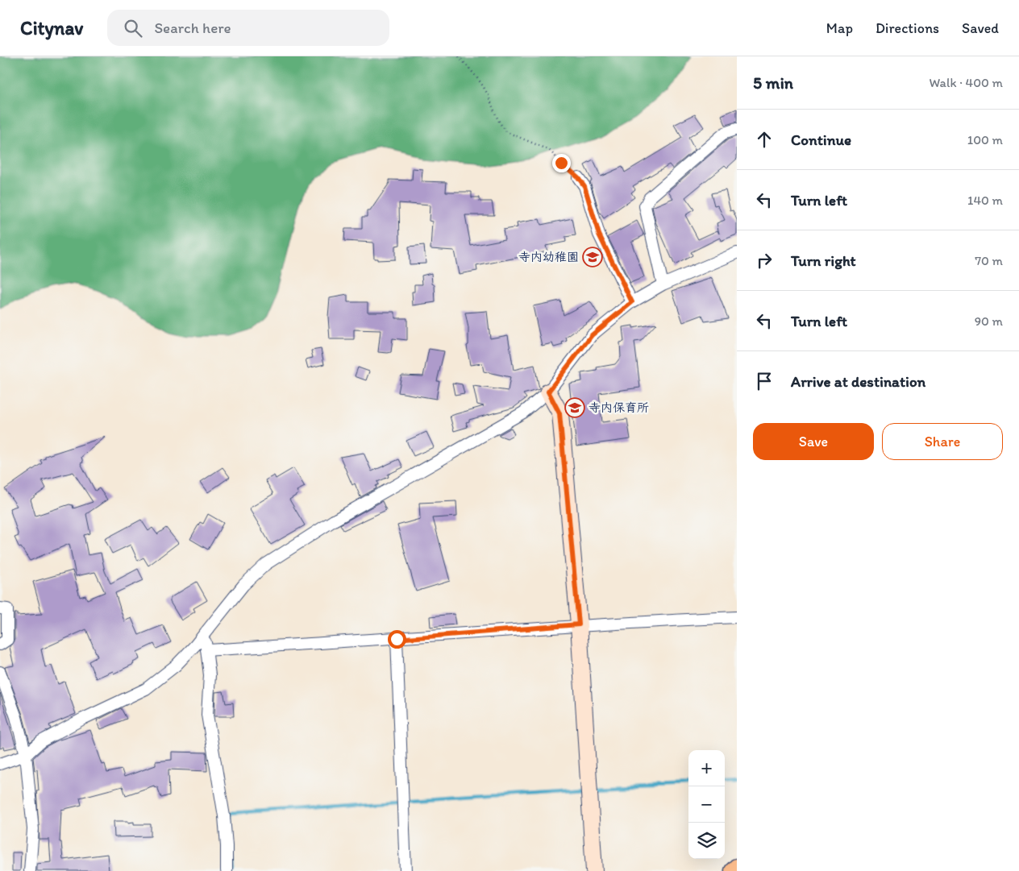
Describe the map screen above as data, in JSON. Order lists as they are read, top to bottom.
{
  "places": {
    "school or university": ["寺内幼稚園", "寺内保育所"]
  },
  "page": {
    "header": "Citynav",
    "search": "Search here",
    "nav": ["Map", "Directions", "Saved"],
    "heading": ["5 min", "Walk · 400 m"],
    "list": [
      ["Continue", "100 m"],
      ["Turn left", "140 m"],
      ["Turn right", "70 m"],
      ["Turn left", "90 m"],
      "Arrive at destination"
    ],
    "buttons": ["Save", "Share"],
    "map_buttons": ["+", "−"]
  }
}
